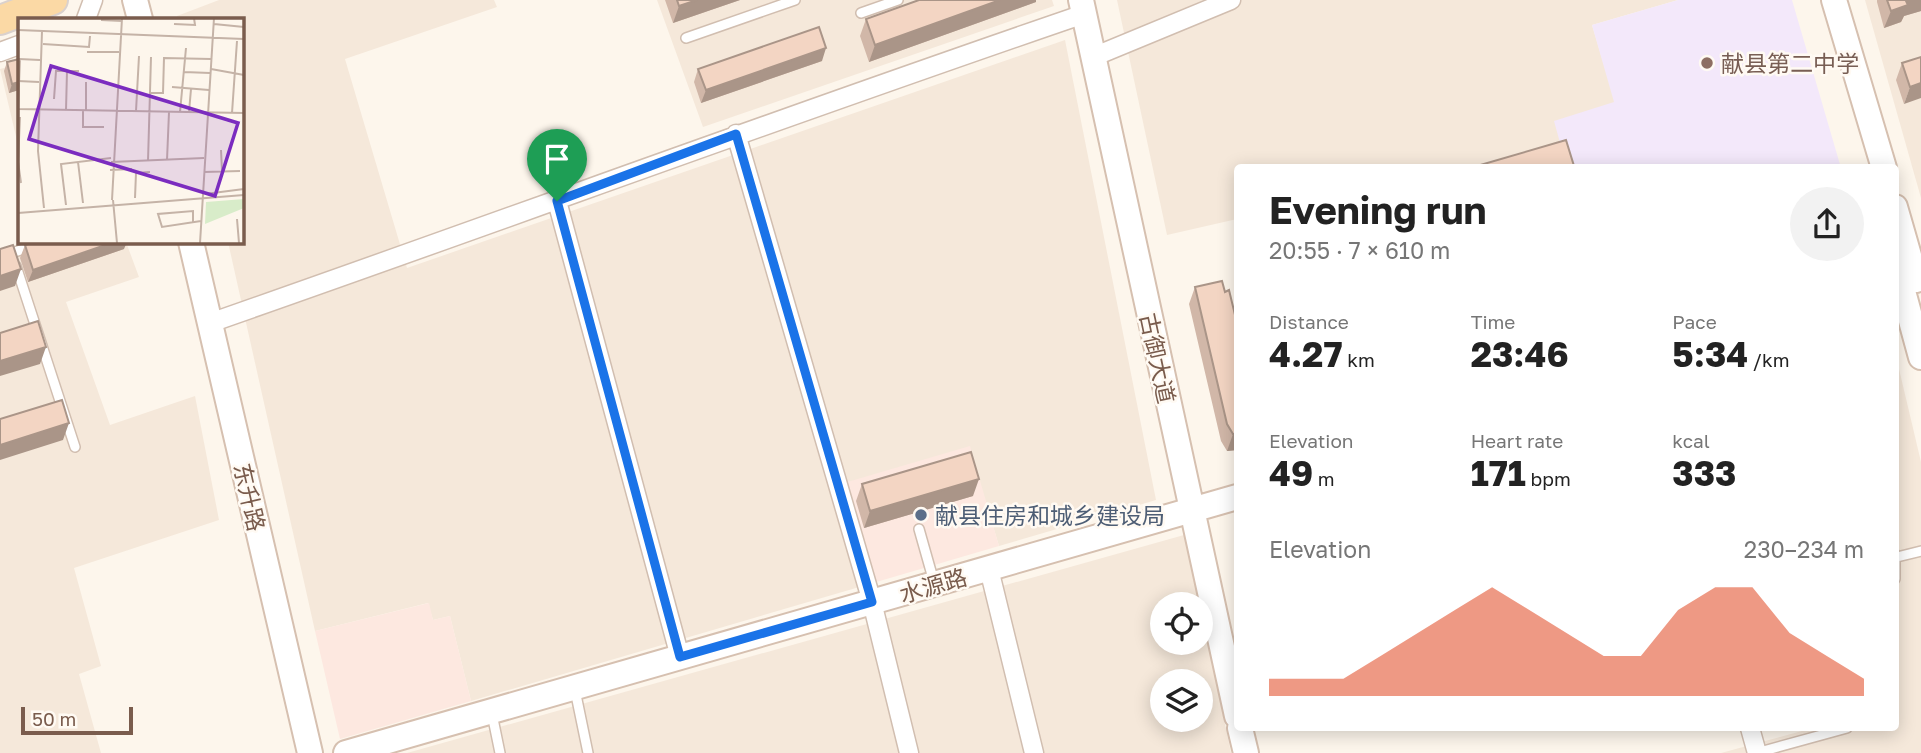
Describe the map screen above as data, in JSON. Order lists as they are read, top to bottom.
{
  "streets": {
    "street": ["古御大道", "东升路", "水源路"]
  },
  "crossings": [
    ["古御大道", "水源路"]
  ],
  "places": ["献县第二中学", "献县住房和城乡建设局"],
  "scale_bar": "50 m",
  "page": {
    "heading": ["Evening run", "20:55 · 7 × 610 m"],
    "stats": [
      ["Distance", "4.27 km"],
      ["Time", "23:46"],
      ["Pace", "5:34 /km"],
      ["Elevation", "49 m"],
      ["Heart rate", "171 bpm"],
      ["kcal", "333"]
    ],
    "chart": ["Elevation", "230–234 m"],
    "scale": "50 m"
  }
}
